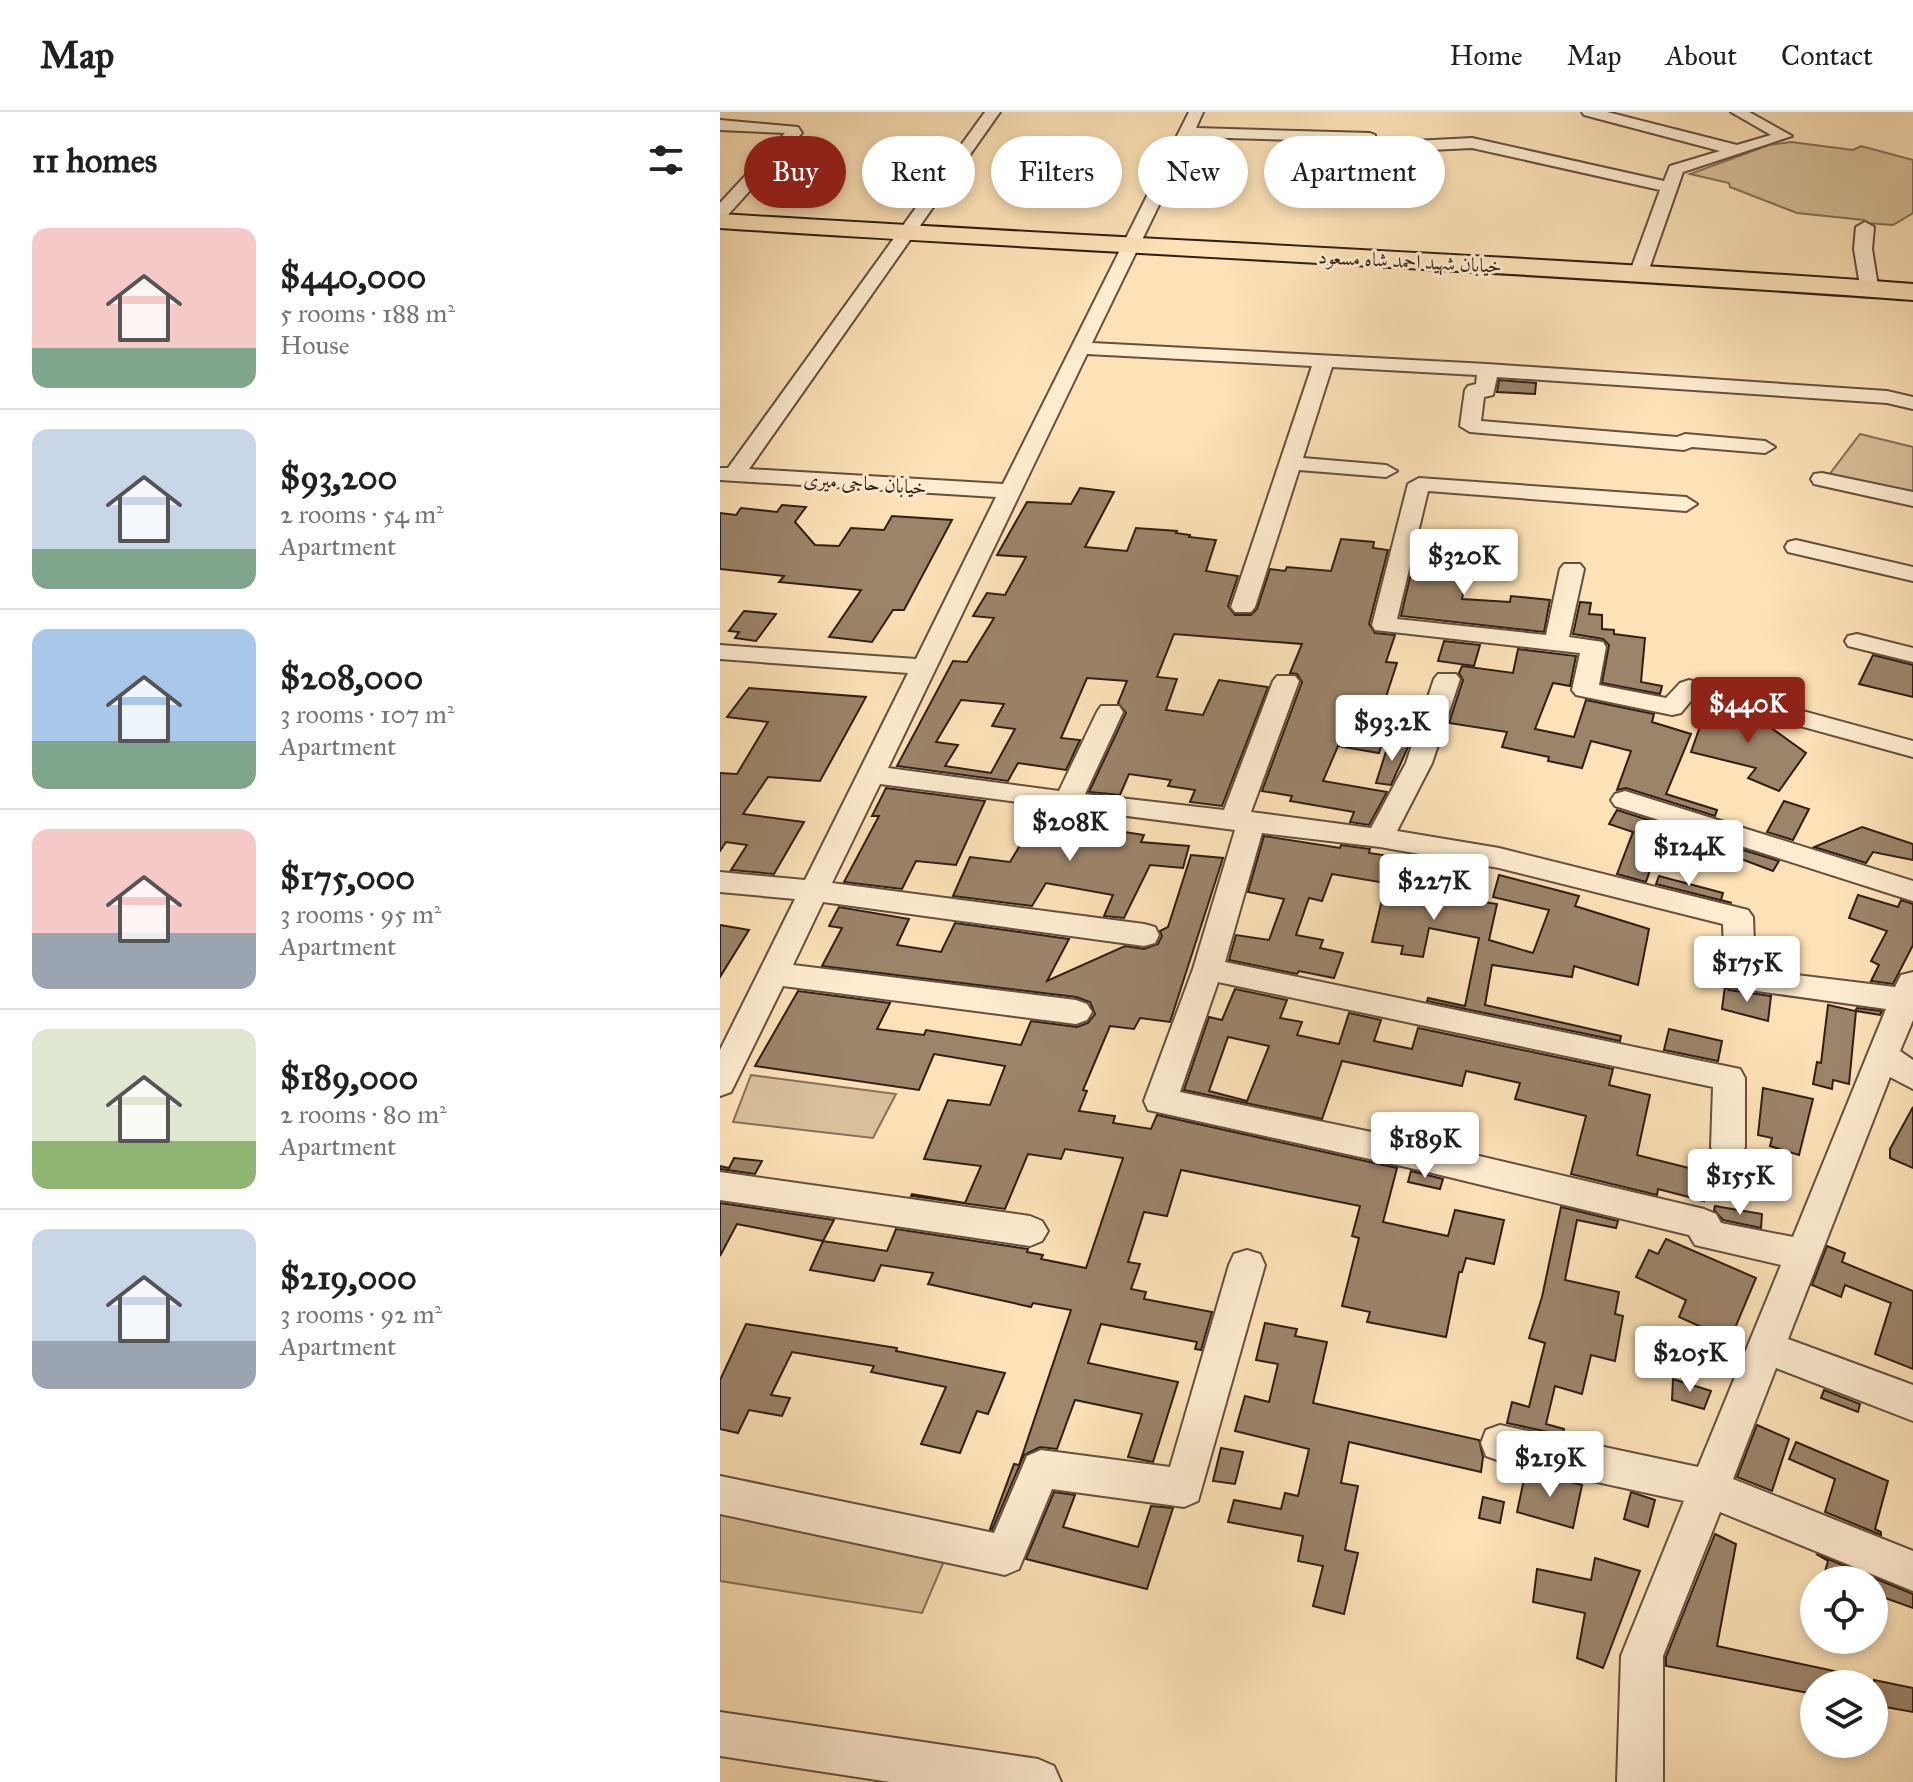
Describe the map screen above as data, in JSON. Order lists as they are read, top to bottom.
{
  "streets": {
    "main road": ["خیابان شهید احمد شاه مسعود"],
    "street": ["خیابان حاجی میری"]
  },
  "page": {
    "header": "Map",
    "nav": [
      "Home",
      "Map",
      "About",
      "Contact"
    ],
    "heading": "11 homes",
    "chip": [
      "Buy",
      "Rent",
      "Filters",
      "New",
      "Apartment"
    ],
    "list": [
      {
        "name": "$440,000",
        "note": "5 rooms · 188 m² · House"
      },
      {
        "name": "$93,200",
        "note": "2 rooms · 54 m² · Apartment"
      },
      {
        "name": "$208,000",
        "note": "3 rooms · 107 m² · Apartment"
      },
      {
        "name": "$175,000",
        "note": "3 rooms · 95 m² · Apartment"
      },
      {
        "name": "$189,000",
        "note": "2 rooms · 80 m² · Apartment"
      },
      {
        "name": "$219,000",
        "note": "3 rooms · 92 m² · Apartment"
      }
    ],
    "price": [
      "$320K",
      "$440K",
      "$93.2K",
      "$208K",
      "$124K",
      "$227K",
      "$175K",
      "$189K",
      "$155K",
      "$205K",
      "$219K"
    ]
  }
}
